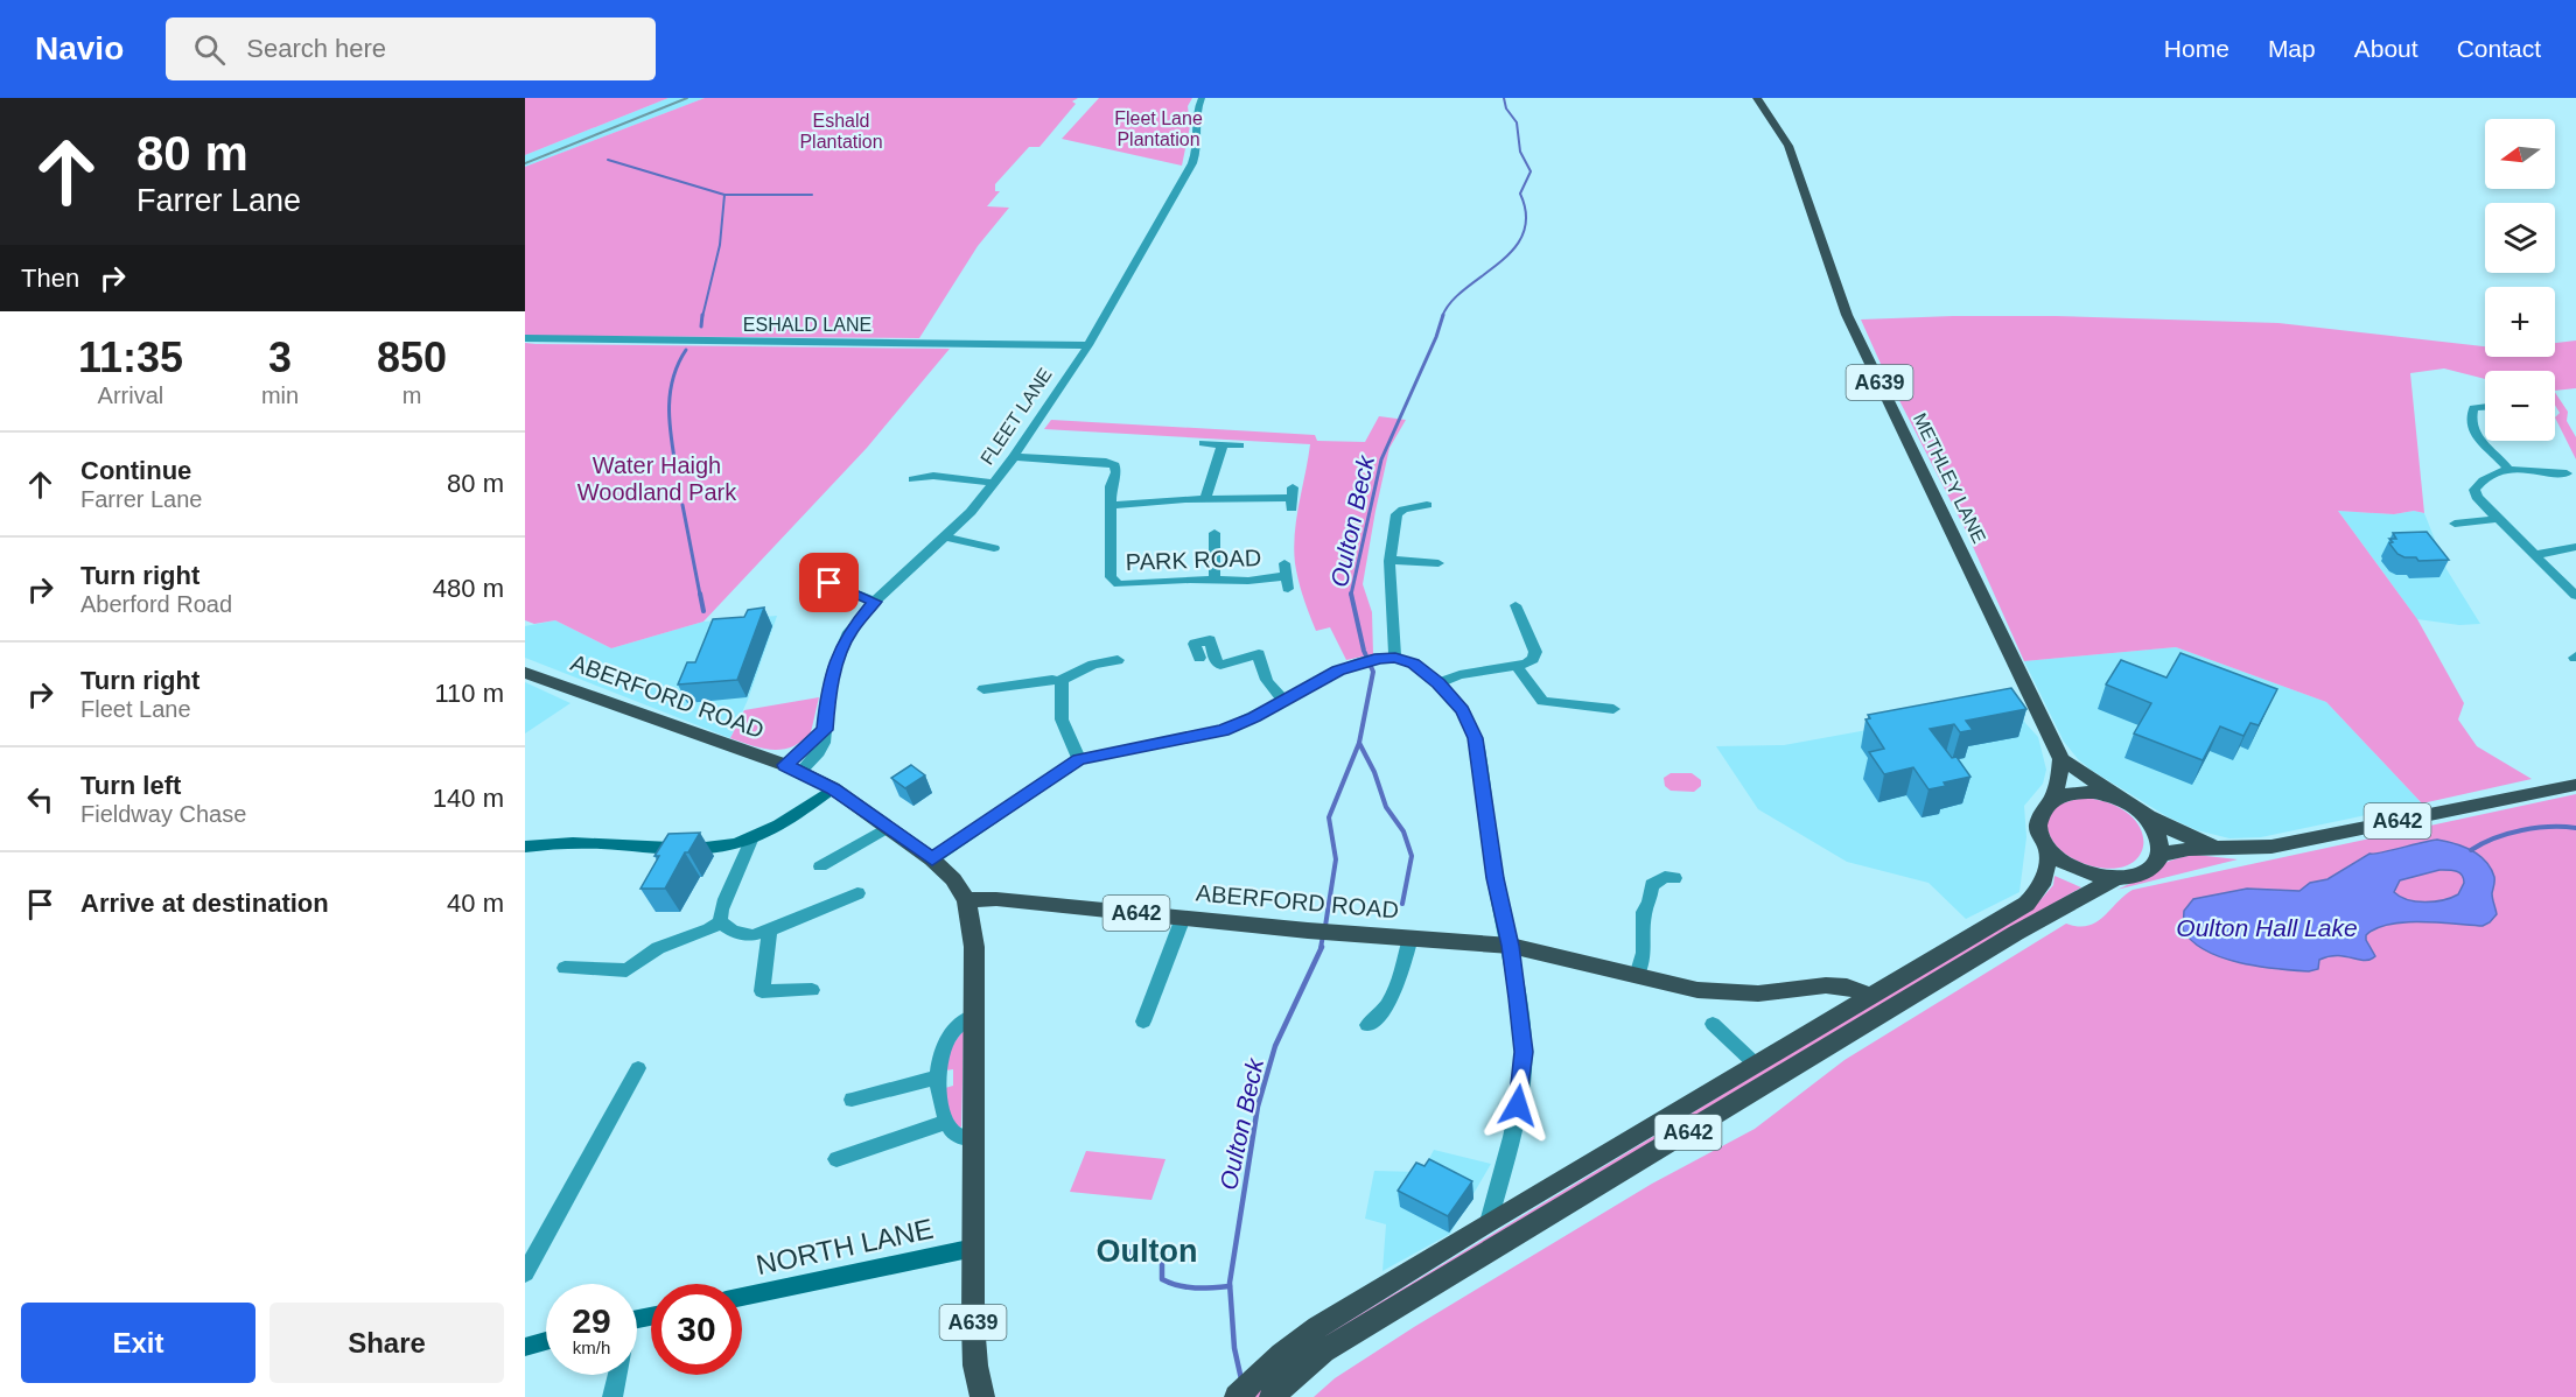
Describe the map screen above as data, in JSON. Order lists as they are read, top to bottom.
{
  "streets": {
    "main road": [
      "A639",
      "METHLEY LANE",
      "ABERFORD ROAD",
      "A642"
    ],
    "street": [
      "ESHALD LANE",
      "FLEET LANE",
      "PARK ROAD",
      "NORTH LANE"
    ]
  },
  "crossings": [
    ["ESHALD LANE", "FLEET LANE"],
    ["A639", "ABERFORD ROAD"],
    ["A639", "NORTH LANE"],
    ["FLEET LANE", "PARK ROAD"],
    ["FLEET LANE", "ABERFORD ROAD"],
    ["METHLEY LANE", "A642"],
    ["ABERFORD ROAD", "A642"]
  ],
  "districts": ["Oulton"],
  "water": ["Oulton Beck", "Oulton Hall Lake"],
  "parks": ["Fleet Lane Plantation", "Eshald Plantation", "Water Haigh Woodland Park"],
  "north": "left",
  "page": {
    "header": "Navio",
    "search": "Search here",
    "nav": [
      "Home",
      "Map",
      "About",
      "Contact"
    ],
    "turn": ["80 m", "Farrer Lane"],
    "map_buttons": ["+", "−"],
    "then": "Then",
    "eta": [
      "11:35",
      "Arrival",
      "3",
      "min",
      "850",
      "m"
    ],
    "list": [
      {
        "name": "Continue",
        "note": "Farrer Lane",
        "value": "80 m"
      },
      {
        "name": "Turn right",
        "note": "Aberford Road",
        "value": "480 m"
      },
      {
        "name": "Turn right",
        "note": "Fleet Lane",
        "value": "110 m"
      },
      {
        "name": "Turn left",
        "note": "Fieldway Chase",
        "value": "140 m"
      },
      {
        "name": "Arrive at destination",
        "value": "40 m"
      }
    ],
    "speed": "29 km/h",
    "limit": "30",
    "buttons": ["Exit", "Share"]
  }
}
